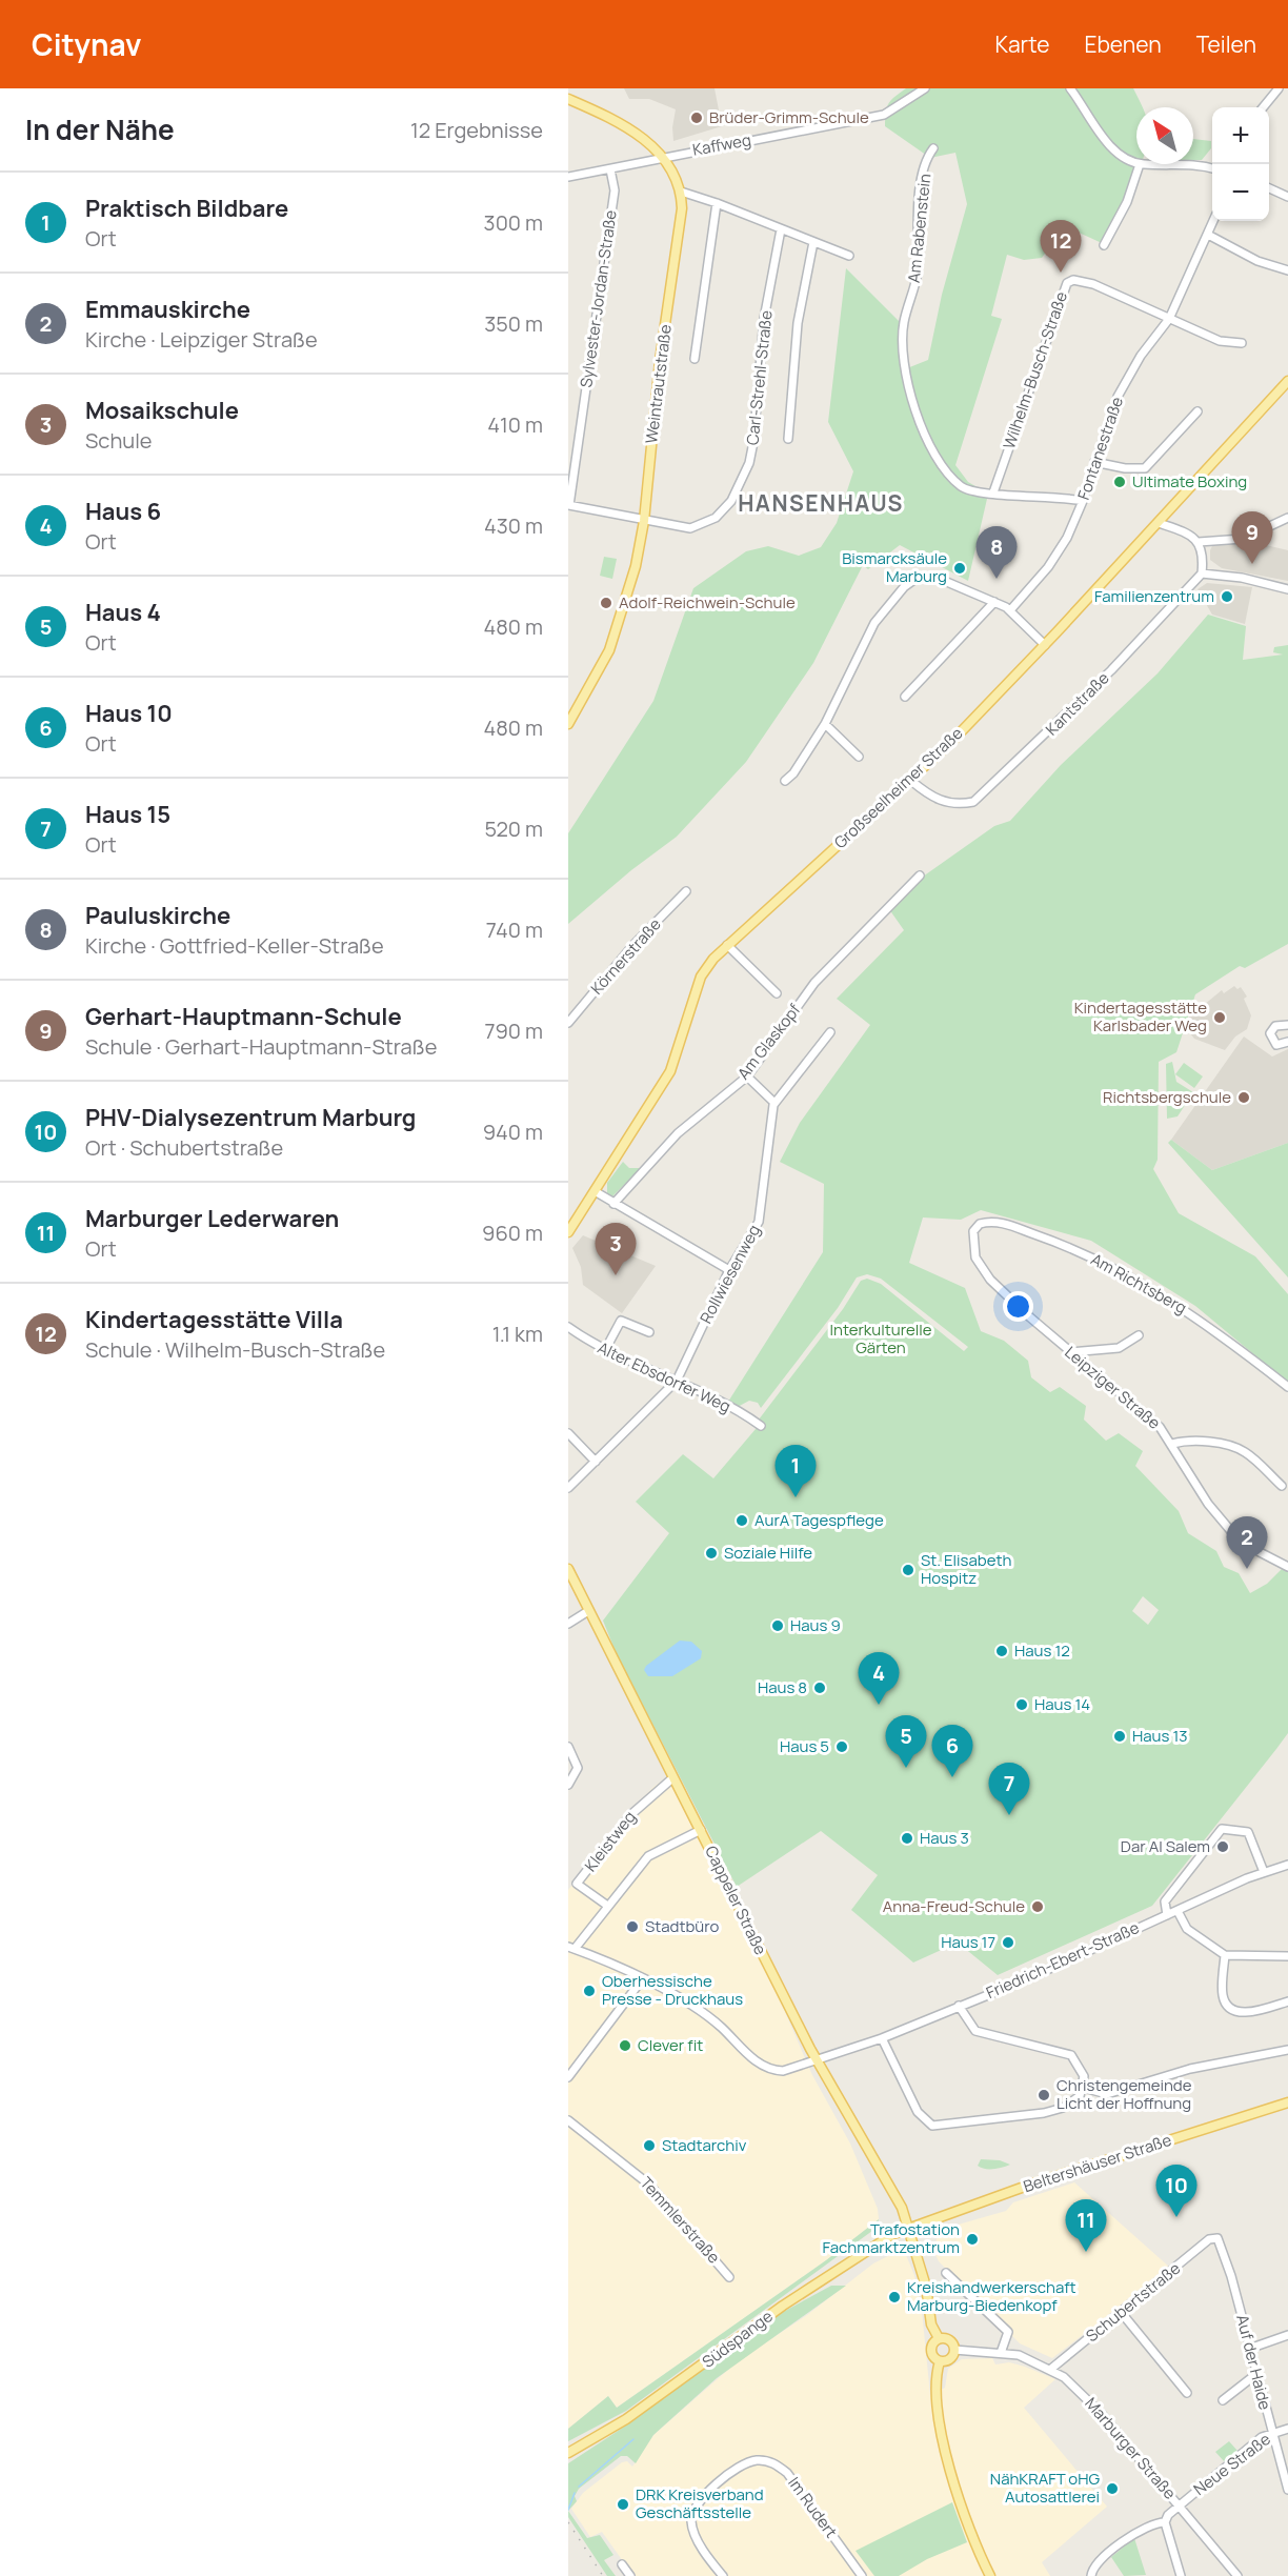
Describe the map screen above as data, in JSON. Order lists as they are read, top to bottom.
{
  "streets": {
    "main road": [
      "Weintrautstraße",
      "Großseelheimer Straße",
      "Cappeler Straße",
      "Beltershäuser Straße",
      "Südspange"
    ],
    "street": [
      "Kaffweg",
      "Am Rabenstein",
      "Sylvester-Jordan-Straße",
      "Wilhelm-Busch-Straße",
      "Carl-Strehl-Straße",
      "Fontanestraße",
      "Kantstraße",
      "Körnerstraße",
      "Am Glaskopf",
      "Rollwiesenweg",
      "Am Richtsberg",
      "Alter Ebsdorfer Weg",
      "Leipziger Straße",
      "Kleistweg",
      "Friedrich-Ebert-Straße",
      "Temmlerstraße",
      "Schubertstraße",
      "Auf der Haide",
      "Marburger Straße",
      "Neue Straße",
      "Im Rudert"
    ]
  },
  "crossings": [
    ["Kaffweg", "Sylvester-Jordan-Straße"],
    ["Am Rabenstein", "Wilhelm-Busch-Straße"],
    ["Am Rabenstein", "Fontanestraße"],
    ["Sylvester-Jordan-Straße", "Carl-Strehl-Straße"],
    ["Sylvester-Jordan-Straße", "Weintrautstraße"],
    ["Wilhelm-Busch-Straße", "Fontanestraße"],
    ["Carl-Strehl-Straße", "Weintrautstraße"],
    ["Kantstraße", "Großseelheimer Straße"],
    ["Rollwiesenweg", "Alter Ebsdorfer Weg"],
    ["Am Richtsberg", "Leipziger Straße"],
    ["Kleistweg", "Cappeler Straße"],
    ["Cappeler Straße", "Friedrich-Ebert-Straße"],
    ["Cappeler Straße", "Beltershäuser Straße"],
    ["Cappeler Straße", "Südspange"],
    ["Cappeler Straße", "Marburger Straße"],
    ["Beltershäuser Straße", "Südspange"],
    ["Schubertstraße", "Auf der Haide"],
    ["Schubertstraße", "Marburger Straße"],
    ["Auf der Haide", "Neue Straße"],
    ["Marburger Straße", "Neue Straße"]
  ],
  "districts": ["HANSENHAUS"],
  "parks": ["Interkulturelle Gärten"],
  "places": [
    "Brüder-Grimm-Schule",
    "Ultimate Boxing",
    "Bismarcksäule Marburg",
    "Familienzentrum",
    "Adolf-Reichwein-Schule",
    "Kindertagesstätte Karlsbader Weg",
    "Richtsbergschule",
    "AurA Tagespflege",
    "Soziale Hilfe",
    "St. Elisabeth Hospitz",
    "Haus 9",
    "Haus 12",
    "Haus 8",
    "Haus 14",
    "Haus 13",
    "Haus 5",
    "Haus 3",
    "Dar Al Salem",
    "Anna-Freud-Schule",
    "Stadtbüro",
    "Haus 17",
    "Oberhessische Presse - Druckhaus",
    "Clever fit",
    "Christengemeinde Licht der Hoffnung",
    "Stadtarchiv",
    "Trafostation Fachmarktzentrum",
    "Kreishandwerkerschaft Marburg-Biedenkopf",
    "NähKRAFT oHG Autosattlerei",
    "DRK Kreisverband Geschäftsstelle"
  ],
  "north": "top left",
  "page": {
    "header": "Citynav",
    "nav": ["Karte", "Ebenen", "Teilen"],
    "heading": ["In der Nähe", "12 Ergebnisse"],
    "map_buttons": ["+", "−"],
    "list": [
      {
        "mark": "1",
        "name": "Praktisch Bildbare",
        "note": "Ort",
        "value": "300 m"
      },
      {
        "mark": "2",
        "name": "Emmauskirche",
        "note": "Kirche · Leipziger Straße",
        "value": "350 m"
      },
      {
        "mark": "3",
        "name": "Mosaikschule",
        "note": "Schule",
        "value": "410 m"
      },
      {
        "mark": "4",
        "name": "Haus 6",
        "note": "Ort",
        "value": "430 m"
      },
      {
        "mark": "5",
        "name": "Haus 4",
        "note": "Ort",
        "value": "480 m"
      },
      {
        "mark": "6",
        "name": "Haus 10",
        "note": "Ort",
        "value": "480 m"
      },
      {
        "mark": "7",
        "name": "Haus 15",
        "note": "Ort",
        "value": "520 m"
      },
      {
        "mark": "8",
        "name": "Pauluskirche",
        "note": "Kirche · Gottfried-Keller-Straße",
        "value": "740 m"
      },
      {
        "mark": "9",
        "name": "Gerhart-Hauptmann-Schule",
        "note": "Schule · Gerhart-Hauptmann-Straße",
        "value": "790 m"
      },
      {
        "mark": "10",
        "name": "PHV-Dialysezentrum Marburg",
        "note": "Ort · Schubertstraße",
        "value": "940 m"
      },
      {
        "mark": "11",
        "name": "Marburger Lederwaren",
        "note": "Ort",
        "value": "960 m"
      },
      {
        "mark": "12",
        "name": "Kindertagesstätte Villa",
        "note": "Schule · Wilhelm-Busch-Straße",
        "value": "1.1 km"
      }
    ],
    "pins": [
      "12",
      "9",
      "8",
      "3",
      "1",
      "2",
      "4",
      "5",
      "6",
      "7",
      "10",
      "11"
    ]
  }
}
